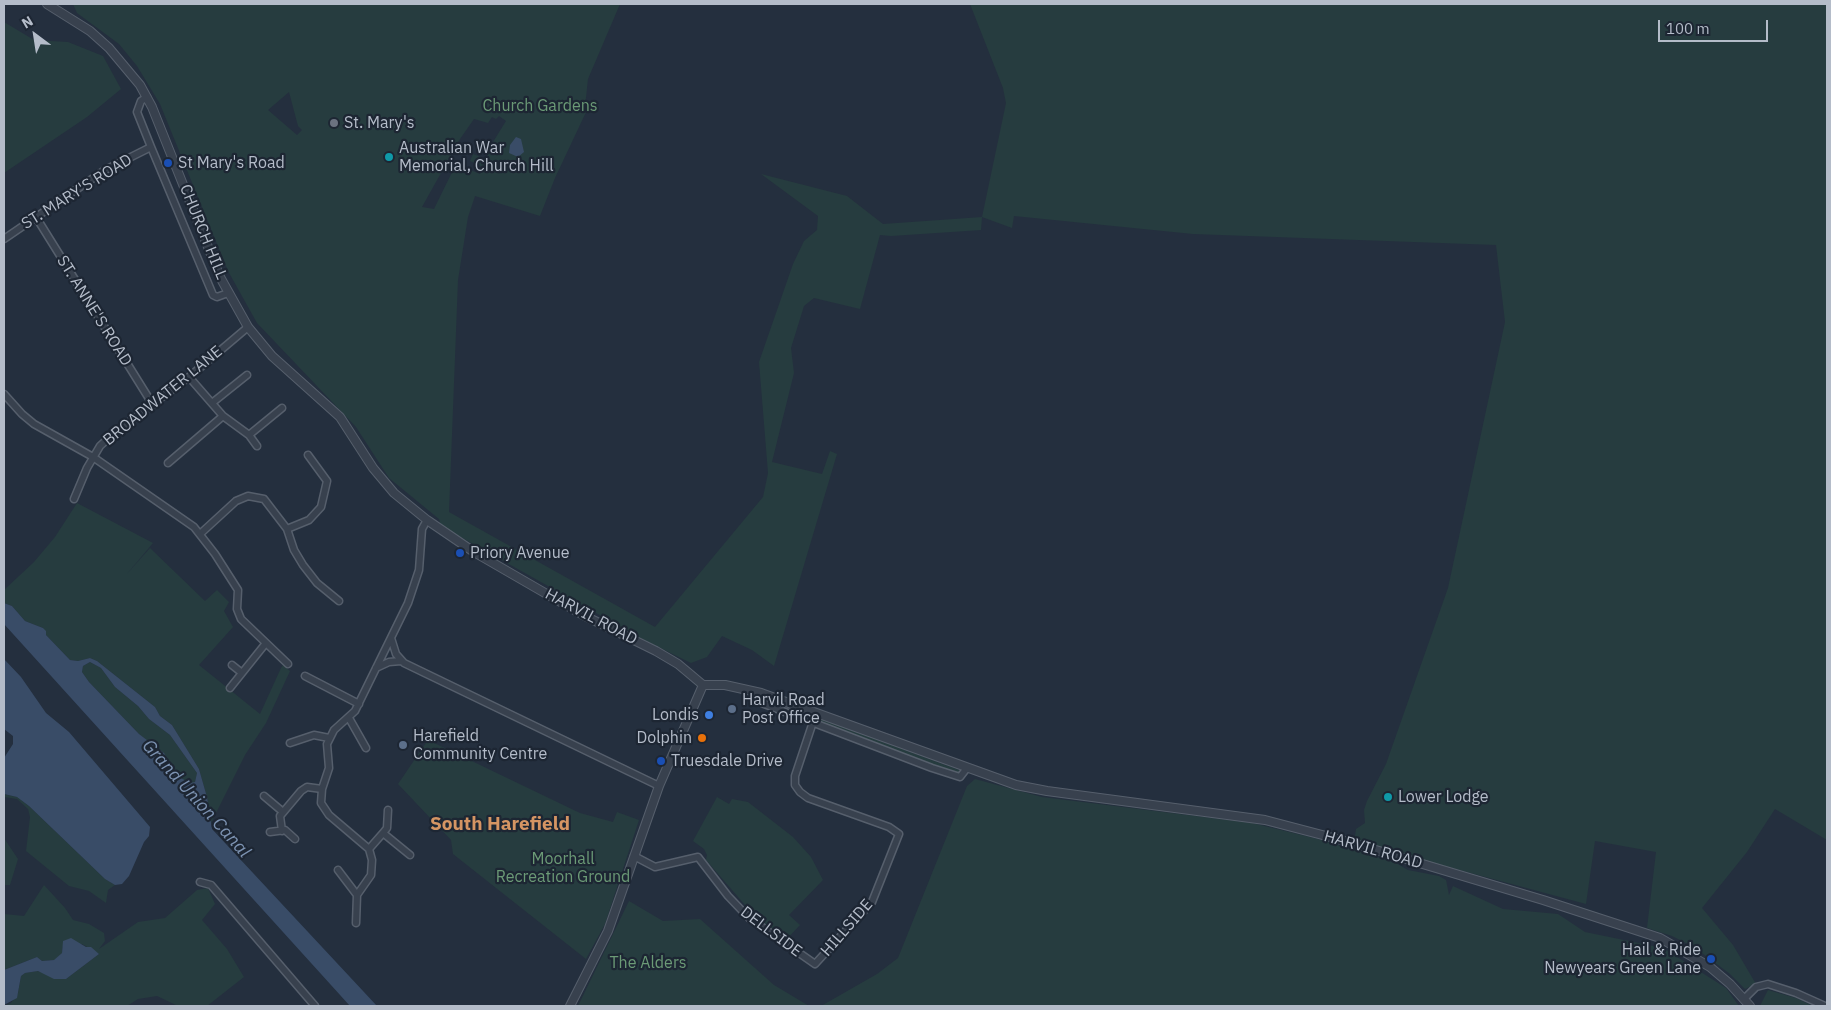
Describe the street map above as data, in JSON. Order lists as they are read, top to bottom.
{
  "streets": {
    "street": [
      "ST. MARY'S ROAD",
      "CHURCH HILL",
      "ST. ANNE'S ROAD",
      "BROADWATER LANE",
      "HARVIL ROAD",
      "HILLSIDE",
      "DELLSIDE"
    ]
  },
  "crossings": [
    ["ST. MARY'S ROAD", "ST. ANNE'S ROAD"],
    ["CHURCH HILL", "BROADWATER LANE"],
    ["CHURCH HILL", "HARVIL ROAD"],
    ["ST. ANNE'S ROAD", "BROADWATER LANE"],
    ["HILLSIDE", "DELLSIDE"]
  ],
  "districts": ["South Harefield"],
  "water": ["Grand Union Canal"],
  "parks": ["Church Gardens", "Moorhall Recreation Ground", "The Alders"],
  "places": [
    "St. Mary's",
    "Australian War Memorial, Church Hill",
    "St Mary's Road",
    "Priory Avenue",
    "Harvil Road Post Office",
    "Londis",
    "Dolphin",
    "Harefield Community Centre",
    "Truesdale Drive",
    "Lower Lodge",
    "Hail & Ride Newyears Green Lane"
  ],
  "scale_bar": "100 m",
  "north": "top left"
}
